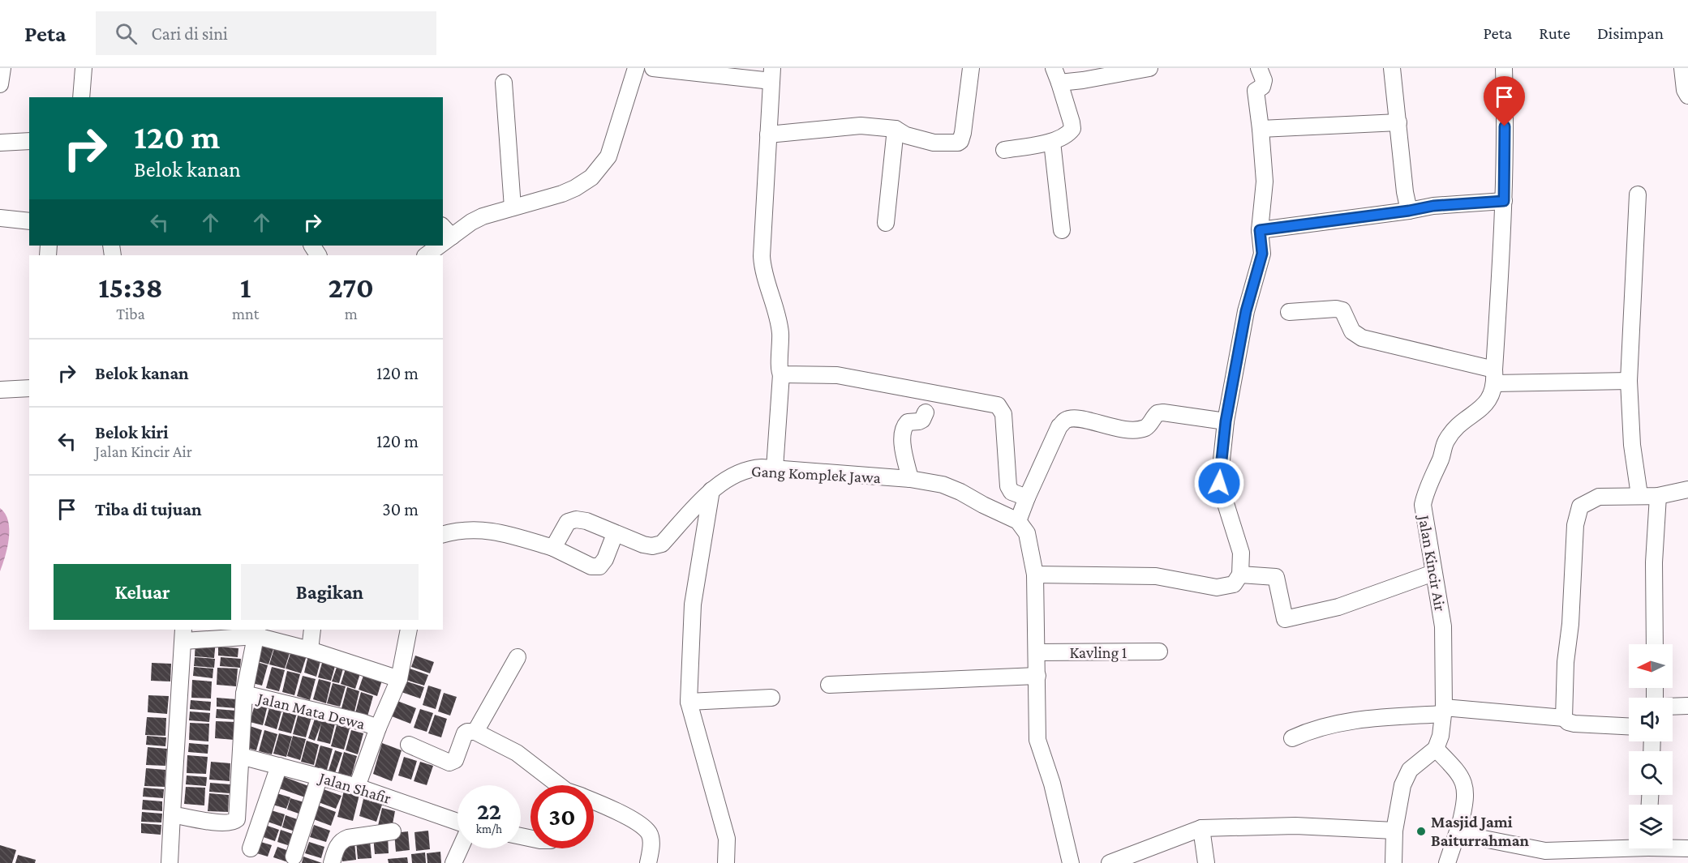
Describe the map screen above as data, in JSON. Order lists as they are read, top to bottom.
{
  "streets": {
    "street": [
      "Gang Komplek Jawa",
      "Jalan Kincir Air",
      "Kavling 1",
      "Jalan Mata Dewa",
      "Jalan Shafir"
    ]
  },
  "places": ["Masjid Jami Baiturrahman"],
  "north": "left",
  "page": {
    "header": "Peta",
    "search": "Cari di sini",
    "nav": ["Peta", "Rute", "Disimpan"],
    "turn": ["120 m", "Belok kanan"],
    "eta": [
      "15:38",
      "Tiba",
      "1",
      "mnt",
      "270",
      "m"
    ],
    "list": [
      {
        "name": "Belok kanan",
        "value": "120 m"
      },
      {
        "name": "Belok kiri",
        "note": "Jalan Kincir Air",
        "value": "120 m"
      },
      {
        "name": "Tiba di tujuan",
        "value": "30 m"
      }
    ],
    "buttons": ["Keluar", "Bagikan"],
    "speed": "22 km/h",
    "limit": "30"
  }
}
